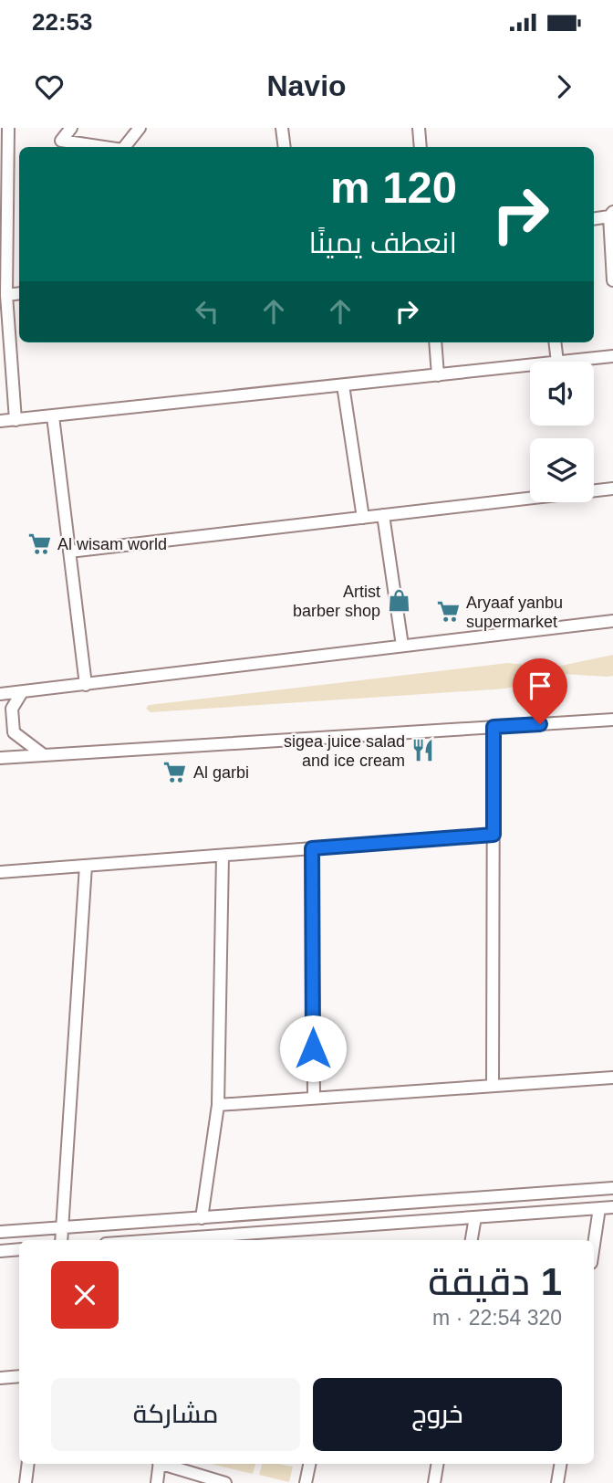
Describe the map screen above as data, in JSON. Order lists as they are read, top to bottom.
{
  "places": {
    "supermarket": ["Al wisam world", "Aryaaf yanbu supermarket", "Al garbi"],
    "shop": ["Artist barber shop"],
    "restaurant": ["sigea juice salad and ice cream"]
  },
  "page": {
    "status": "22:53",
    "header": "Navio",
    "turn": ["120 m", "انعطف يمينًا"],
    "heading": ["1 دقيقة", "320 m · 22:54"],
    "buttons": ["خروج", "مشاركة"]
  }
}
